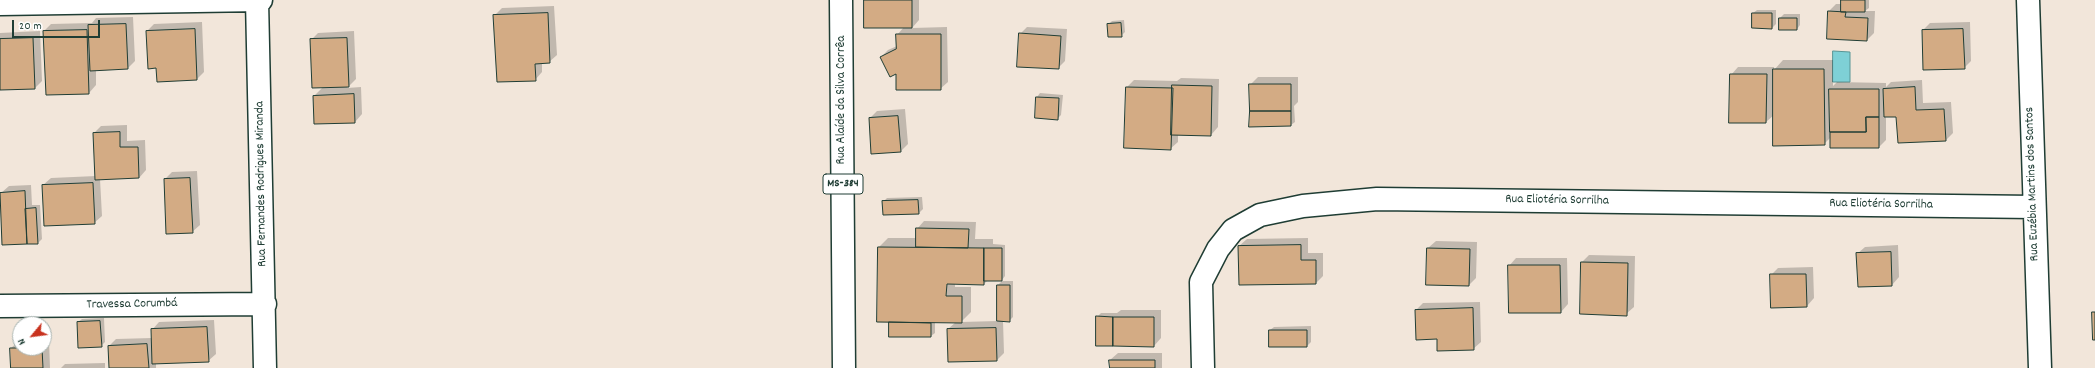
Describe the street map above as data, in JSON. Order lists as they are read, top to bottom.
{
  "streets": {
    "street": [
      "Rua Alaíde da Silva Corrêa",
      "Rua Fernandes Rodrigues Miranda",
      "MS-384",
      "Rua Euzébia Martins dos Santos",
      "Rua Eliotéria Sorrilha",
      "Travessa Corumbá"
    ]
  },
  "crossings": [
    ["Rua Fernandes Rodrigues Miranda", "Travessa Corumbá"],
    ["Rua Euzébia Martins dos Santos", "Rua Eliotéria Sorrilha"]
  ],
  "scale_bar": "20 m",
  "north": "bottom left"
}
